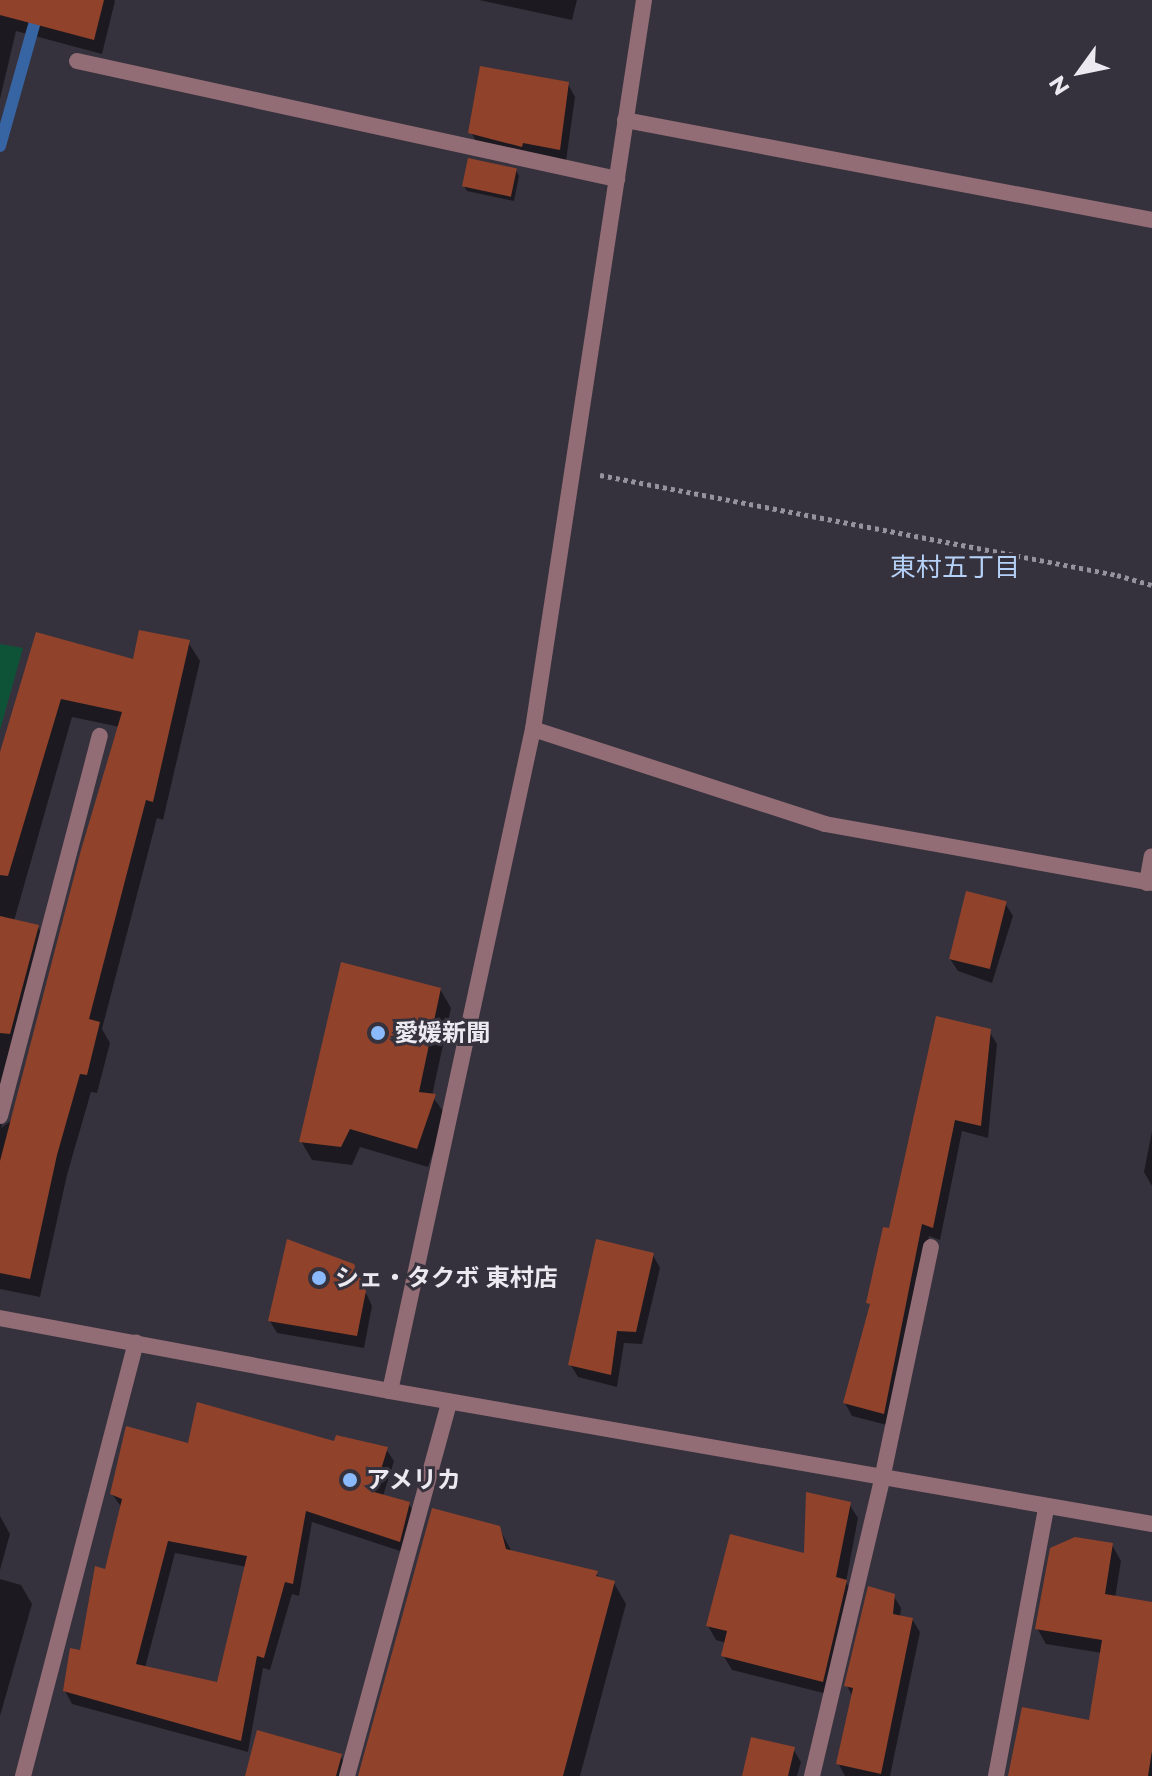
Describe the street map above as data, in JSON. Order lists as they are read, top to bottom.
{
  "districts": ["東村五丁目"],
  "places": ["愛媛新聞", "シェ・タクボ 東村店", "アメリカ"],
  "north": "bottom left"
}
